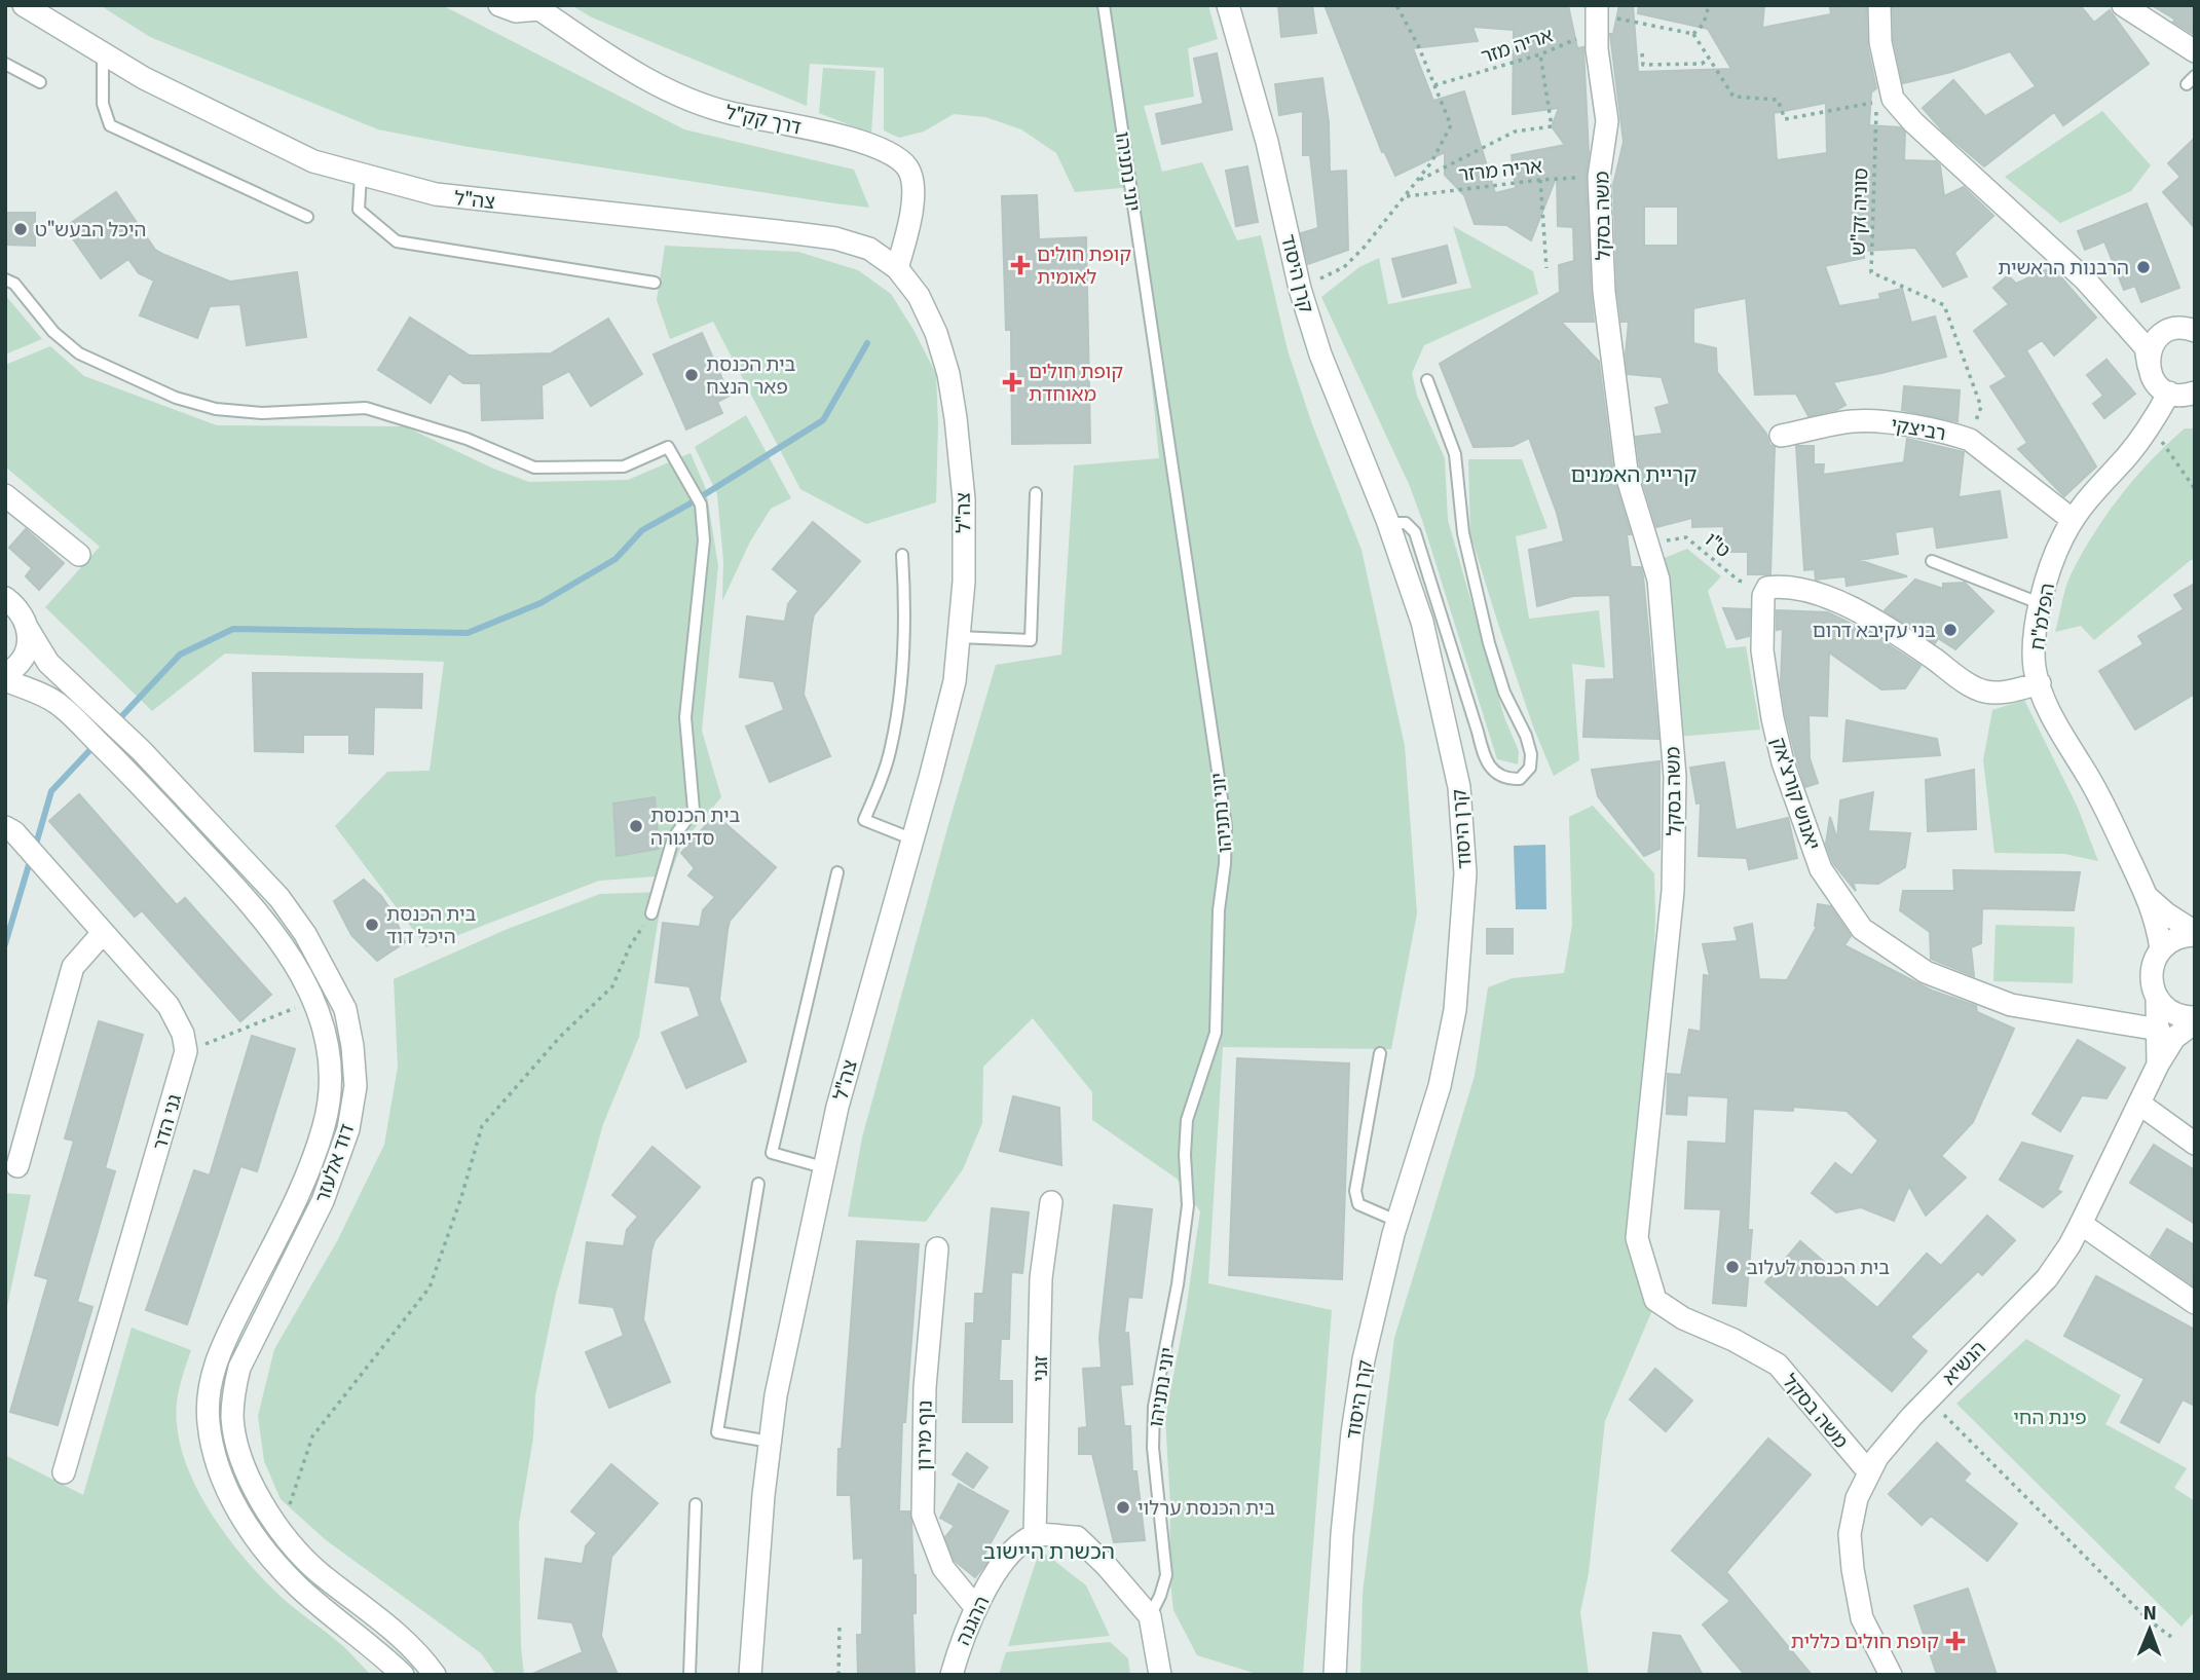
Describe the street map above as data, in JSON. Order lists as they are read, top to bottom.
{
  "streets": {
    "street": [
      "דרך קק\"ל",
      "צה\"ל",
      "משה בסקל",
      "קרן היסוד",
      "רביצקי",
      "הפלמ\"ח",
      "יאנוש קורצ'אק",
      "גני הדר",
      "דוד אלעזר",
      "הנשיא",
      "זגני",
      "נוף מירון",
      "ההגנה"
    ],
    "lane": ["יוני נתניהו"],
    "path": [
      "אריה מזר",
      "אריה מרזר",
      "סוניה זק\"ש",
      "ט\"ו"
    ]
  },
  "crossings": [
    ["אריה מזר", "משה בסקל"],
    ["דרך קק\"ל", "צה\"ל"],
    ["אריה מרזר", "משה בסקל"],
    ["סוניה זק\"ש", "רביצקי"],
    ["משה בסקל", "ט\"ו"],
    ["משה בסקל", "הנשיא"],
    ["רביצקי", "הפלמ\"ח"],
    ["ט\"ו", "יאנוש קורצ'אק"],
    ["הפלמ\"ח", "הנשיא"],
    ["יאנוש קורצ'אק", "הנשיא"],
    ["זגני", "ההגנה"],
    ["נוף מירון", "ההגנה"]
  ],
  "districts": ["קריית האמנים", "הכשרת היישוב"],
  "parks": ["פינת החי"],
  "places": {
    "other": [
      "היכל הבעש\"ט",
      "הרבנות הראשית",
      "בית הכנסת פאר הנצח",
      "בני עקיבא דרום",
      "בית הכנסת סדיגורה",
      "בית הכנסת היכל דוד",
      "בית הכנסת לעלוב",
      "בית הכנסת ערלוי"
    ],
    "health": ["קופת חולים לאומית", "קופת חולים מאוחדת", "קופת חולים כללית"]
  },
  "north": "top"
}
